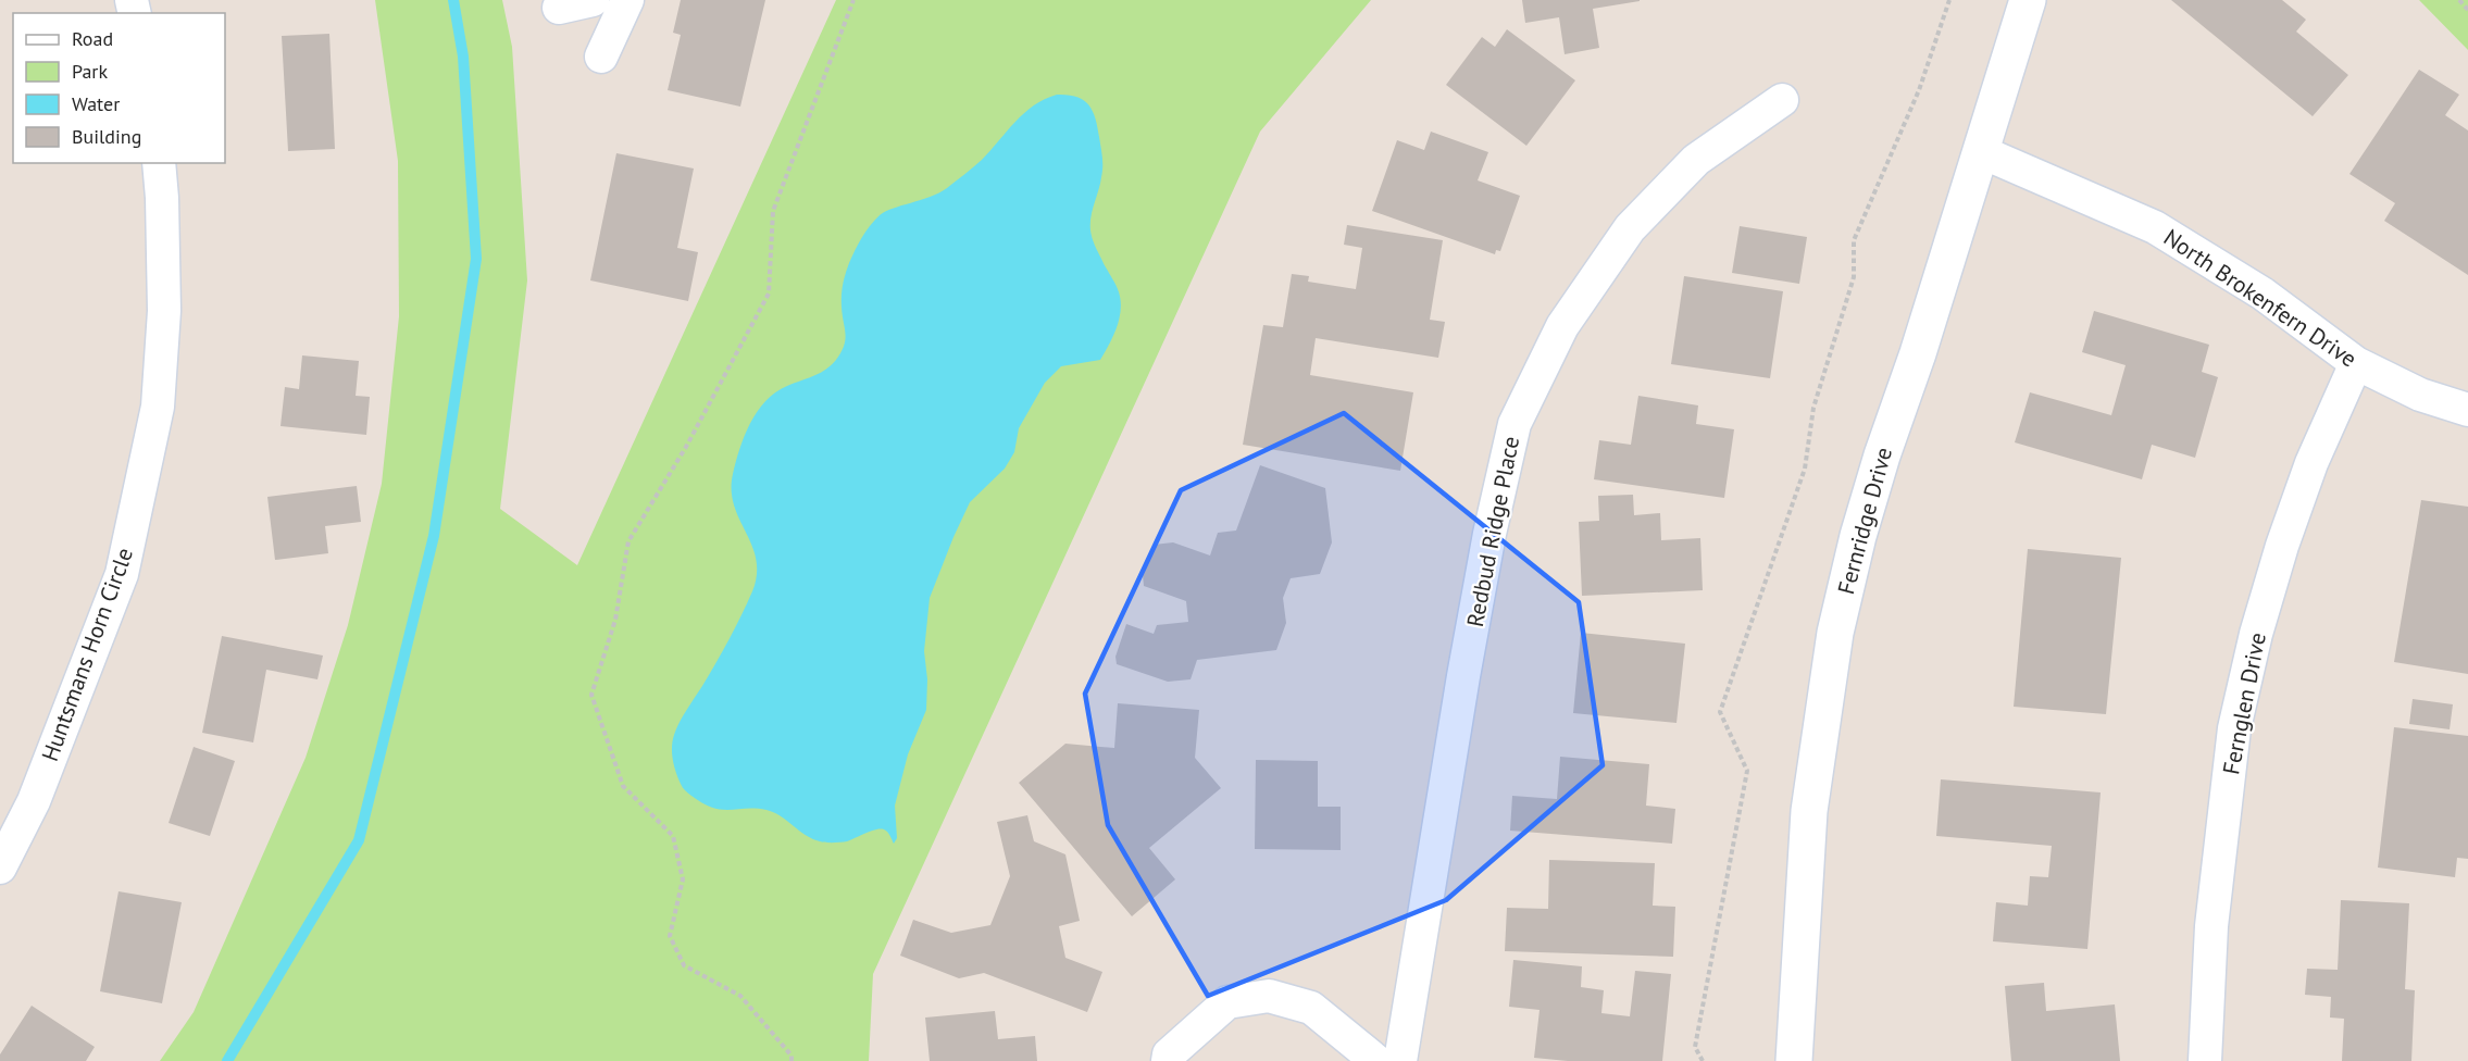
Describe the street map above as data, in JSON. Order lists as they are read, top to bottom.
{
  "streets": {
    "street": [
      "North Brokenfern Drive",
      "Fernridge Drive",
      "Redbud Ridge Place",
      "Huntsmans Horn Circle",
      "Fernglen Drive"
    ]
  },
  "crossings": [
    ["North Brokenfern Drive", "Fernridge Drive"],
    ["North Brokenfern Drive", "Fernglen Drive"]
  ],
  "legend": [
    "Road",
    "Park",
    "Water",
    "Building"
  ]
}
